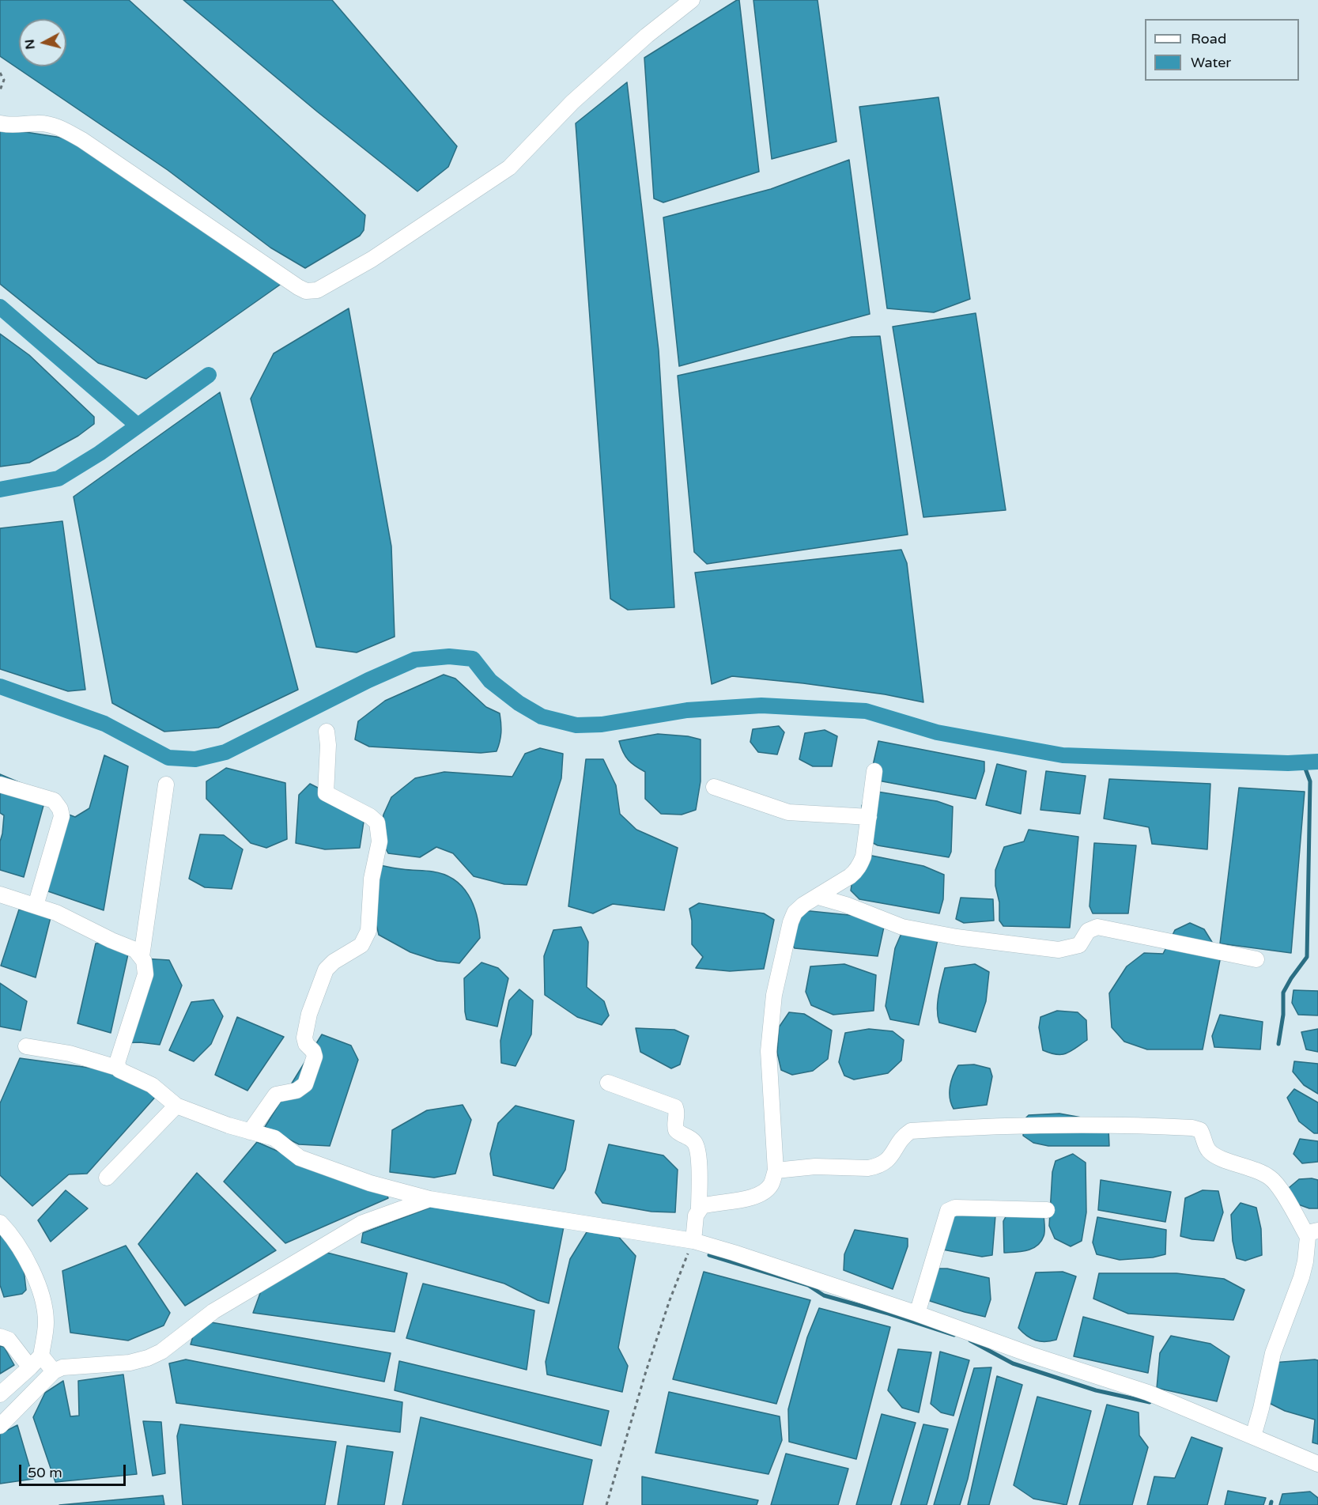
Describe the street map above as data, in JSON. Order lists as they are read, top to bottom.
{
  "legend": ["Road", "Water"],
  "scale_bar": "50 m",
  "north": "left"
}
